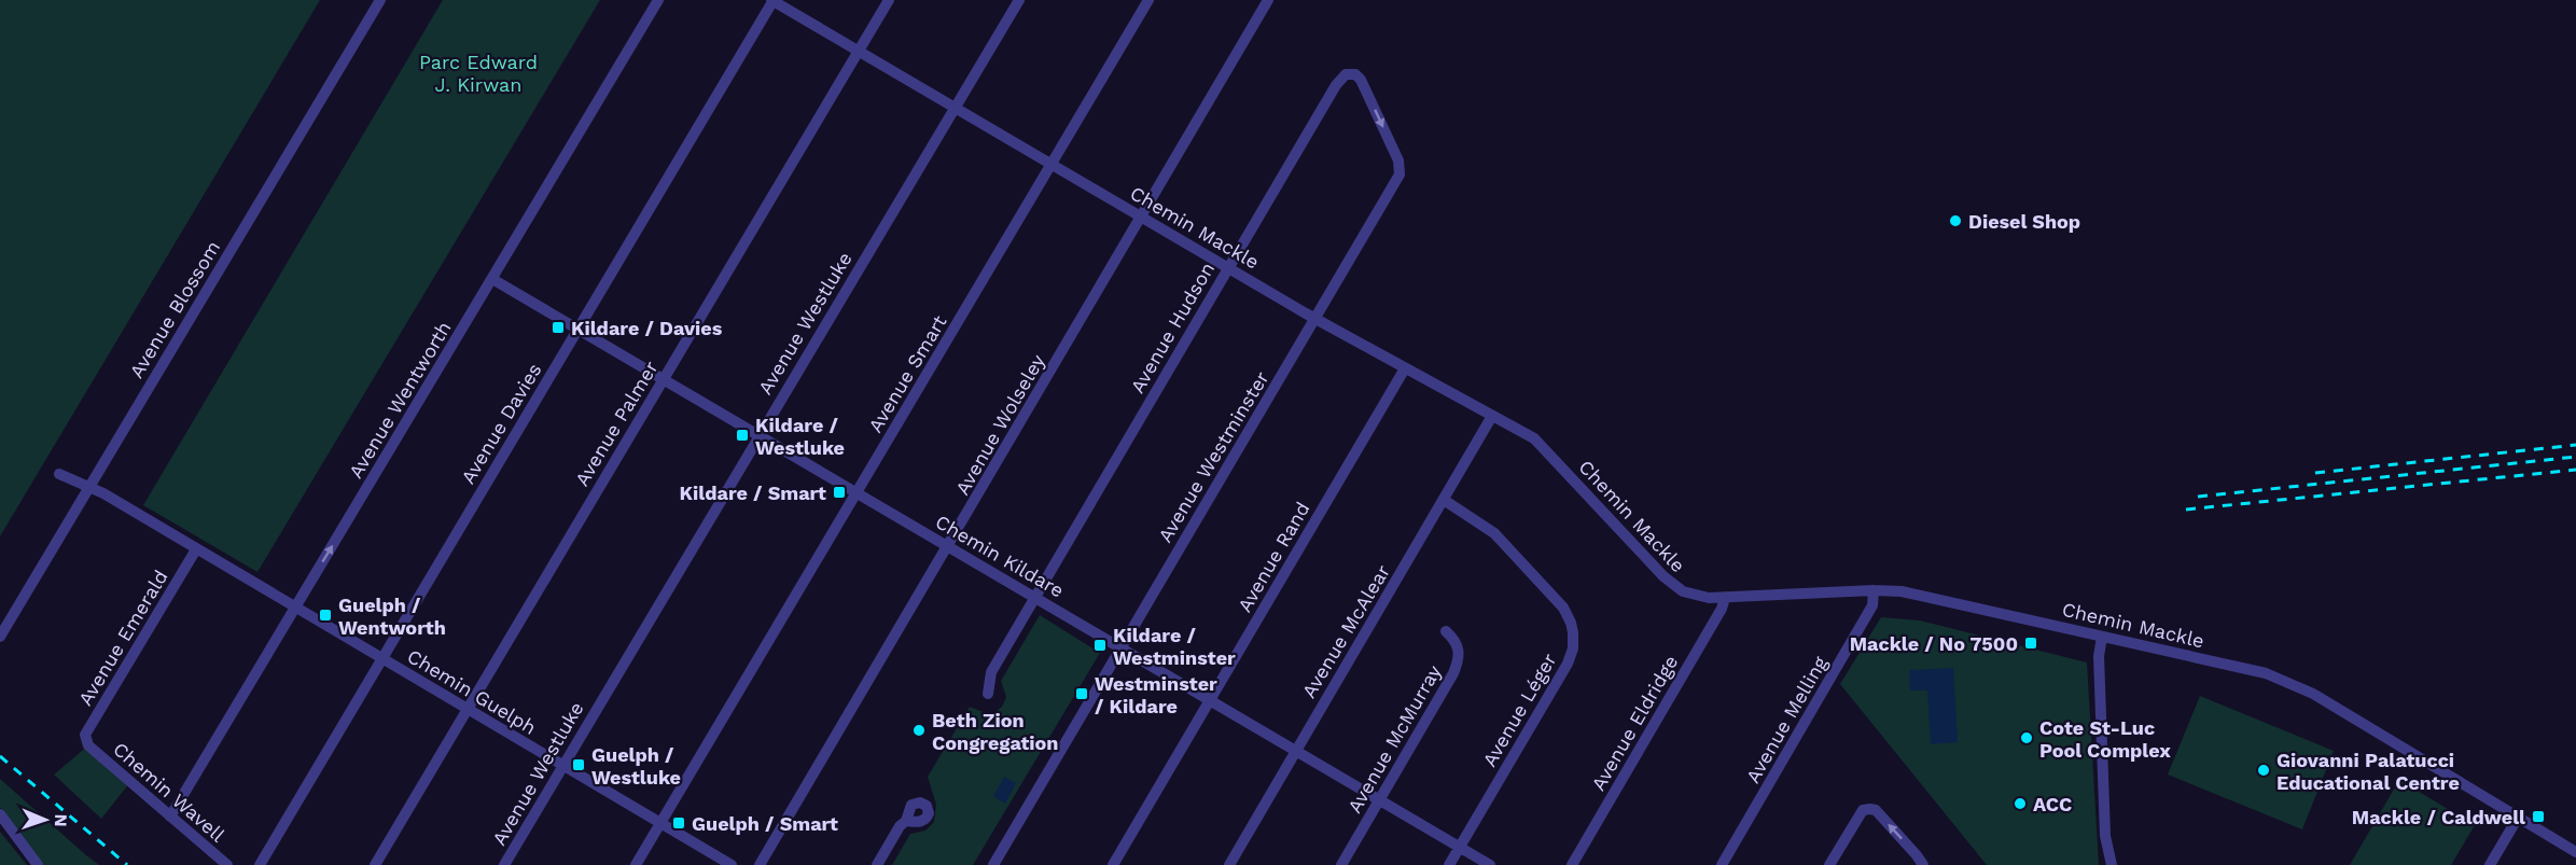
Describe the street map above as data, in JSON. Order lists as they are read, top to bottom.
{
  "streets": {
    "street": [
      "Chemin Mackle",
      "Avenue Blossom",
      "Avenue Westluke",
      "Avenue Hudson",
      "Avenue Smart",
      "Avenue Wentworth",
      "Avenue Davies",
      "Avenue Palmer",
      "Avenue Wolseley",
      "Avenue Westminster",
      "Chemin Kildare",
      "Avenue Rand",
      "Avenue McAlear",
      "Avenue Emerald",
      "Chemin Guelph",
      "Avenue Léger",
      "Avenue Melling",
      "Avenue Eldridge",
      "Avenue McMurray",
      "Chemin Wavell"
    ]
  },
  "crossings": [
    ["Chemin Mackle", "Avenue Westluke"],
    ["Chemin Mackle", "Avenue Hudson"],
    ["Chemin Mackle", "Avenue Smart"],
    ["Chemin Mackle", "Avenue Davies"],
    ["Chemin Mackle", "Avenue Palmer"],
    ["Chemin Mackle", "Avenue Wolseley"],
    ["Chemin Mackle", "Avenue Westminster"],
    ["Chemin Mackle", "Avenue Rand"],
    ["Chemin Mackle", "Avenue McAlear"],
    ["Chemin Mackle", "Avenue Melling"],
    ["Chemin Mackle", "Avenue Eldridge"],
    ["Avenue Blossom", "Chemin Guelph"],
    ["Avenue Westluke", "Chemin Kildare"],
    ["Avenue Westluke", "Chemin Guelph"],
    ["Avenue Hudson", "Avenue Westminster"],
    ["Avenue Hudson", "Chemin Kildare"],
    ["Avenue Smart", "Chemin Kildare"],
    ["Avenue Smart", "Chemin Guelph"],
    ["Avenue Wentworth", "Chemin Kildare"],
    ["Avenue Wentworth", "Chemin Guelph"],
    ["Avenue Wentworth", "Chemin Wavell"],
    ["Avenue Davies", "Chemin Kildare"],
    ["Avenue Davies", "Chemin Guelph"],
    ["Avenue Palmer", "Chemin Kildare"],
    ["Avenue Palmer", "Chemin Guelph"],
    ["Avenue Wolseley", "Chemin Kildare"],
    ["Avenue Westminster", "Chemin Kildare"],
    ["Chemin Kildare", "Avenue Rand"],
    ["Chemin Kildare", "Avenue McAlear"],
    ["Chemin Kildare", "Avenue Léger"],
    ["Chemin Kildare", "Avenue McMurray"],
    ["Avenue McAlear", "Avenue Léger"],
    ["Avenue Emerald", "Chemin Guelph"],
    ["Avenue Emerald", "Chemin Wavell"]
  ],
  "one_way": ["Avenue Wentworth"],
  "parks": ["Parc Edward J. Kirwan"],
  "places": {
    "other": [
      "Diesel Shop",
      "Beth Zion Congregation",
      "Cote St-Luc Pool Complex",
      "Giovanni Palatucci Educational Centre",
      "ACC"
    ],
    "transit": [
      "Kildare / Davies",
      "Kildare / Westluke",
      "Kildare / Smart",
      "Guelph / Wentworth",
      "Mackle / No 7500",
      "Kildare / Westminster",
      "Westminster / Kildare",
      "Guelph / Westluke",
      "Mackle / Caldwell",
      "Guelph / Smart"
    ]
  },
  "north": "right"
}
